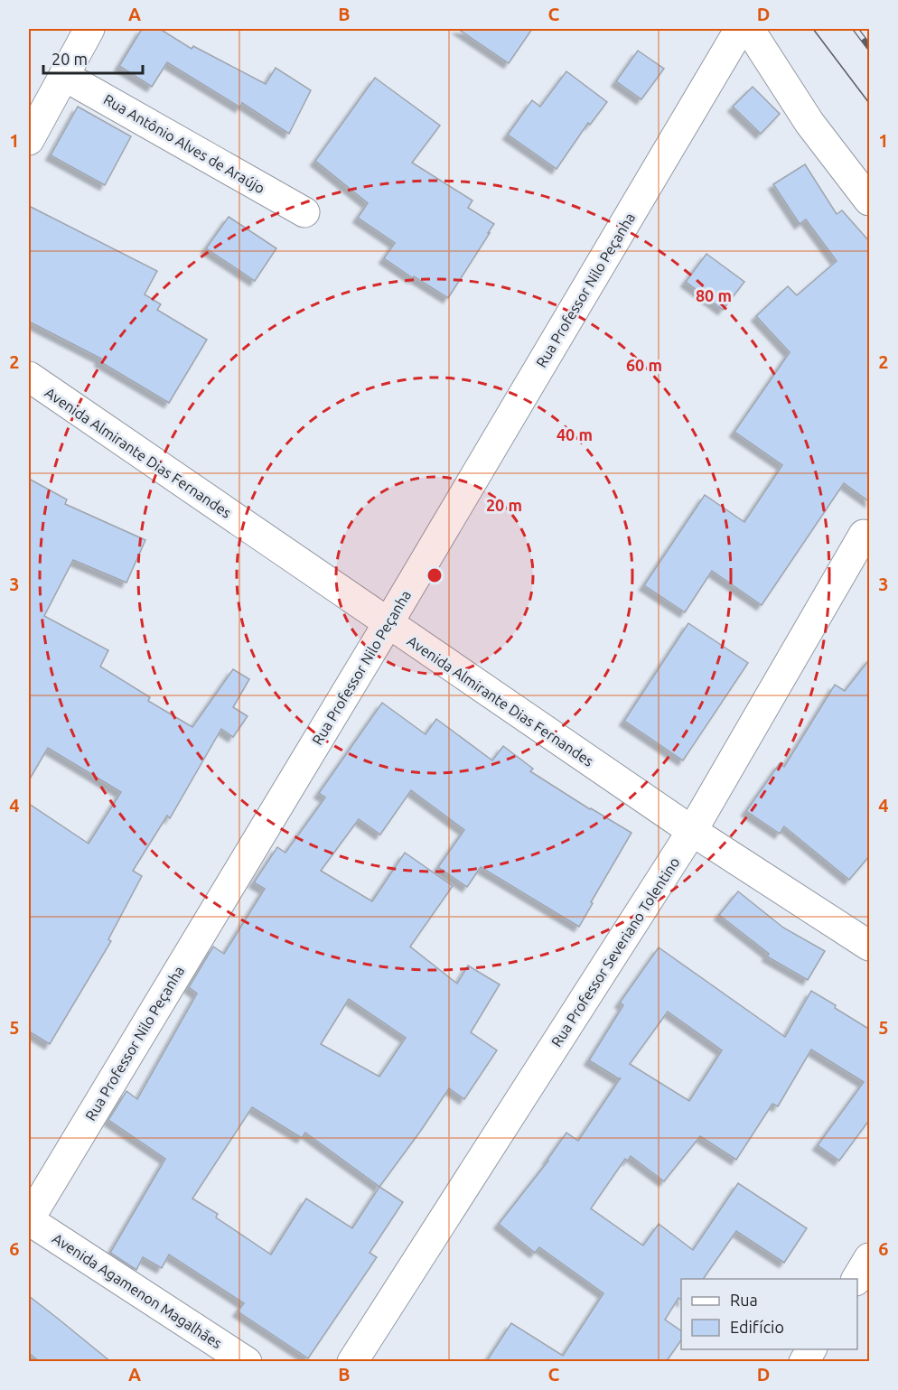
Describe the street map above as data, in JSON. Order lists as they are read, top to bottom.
{
  "streets": {
    "street": [
      "Rua Antônio Alves de Araújo",
      "Rua Professor Nilo Peçanha",
      "Avenida Almirante Dias Fernandes",
      "Rua Professor Severiano Tolentino",
      "Avenida Agamenon Magalhães"
    ]
  },
  "crossings": [
    ["Rua Professor Nilo Peçanha", "Avenida Almirante Dias Fernandes"],
    ["Rua Professor Nilo Peçanha", "Avenida Agamenon Magalhães"],
    ["Avenida Almirante Dias Fernandes", "Rua Professor Severiano Tolentino"]
  ],
  "legend": ["Rua", "Edifício"],
  "scale_bar": "20 m",
  "grid": {
    "columns": [
      "A",
      "B",
      "C",
      "D"
    ],
    "rows": [
      "1",
      "2",
      "3",
      "4",
      "5",
      "6"
    ]
  },
  "rings": [
    "80 m",
    "60 m",
    "40 m",
    "20 m"
  ]
}
